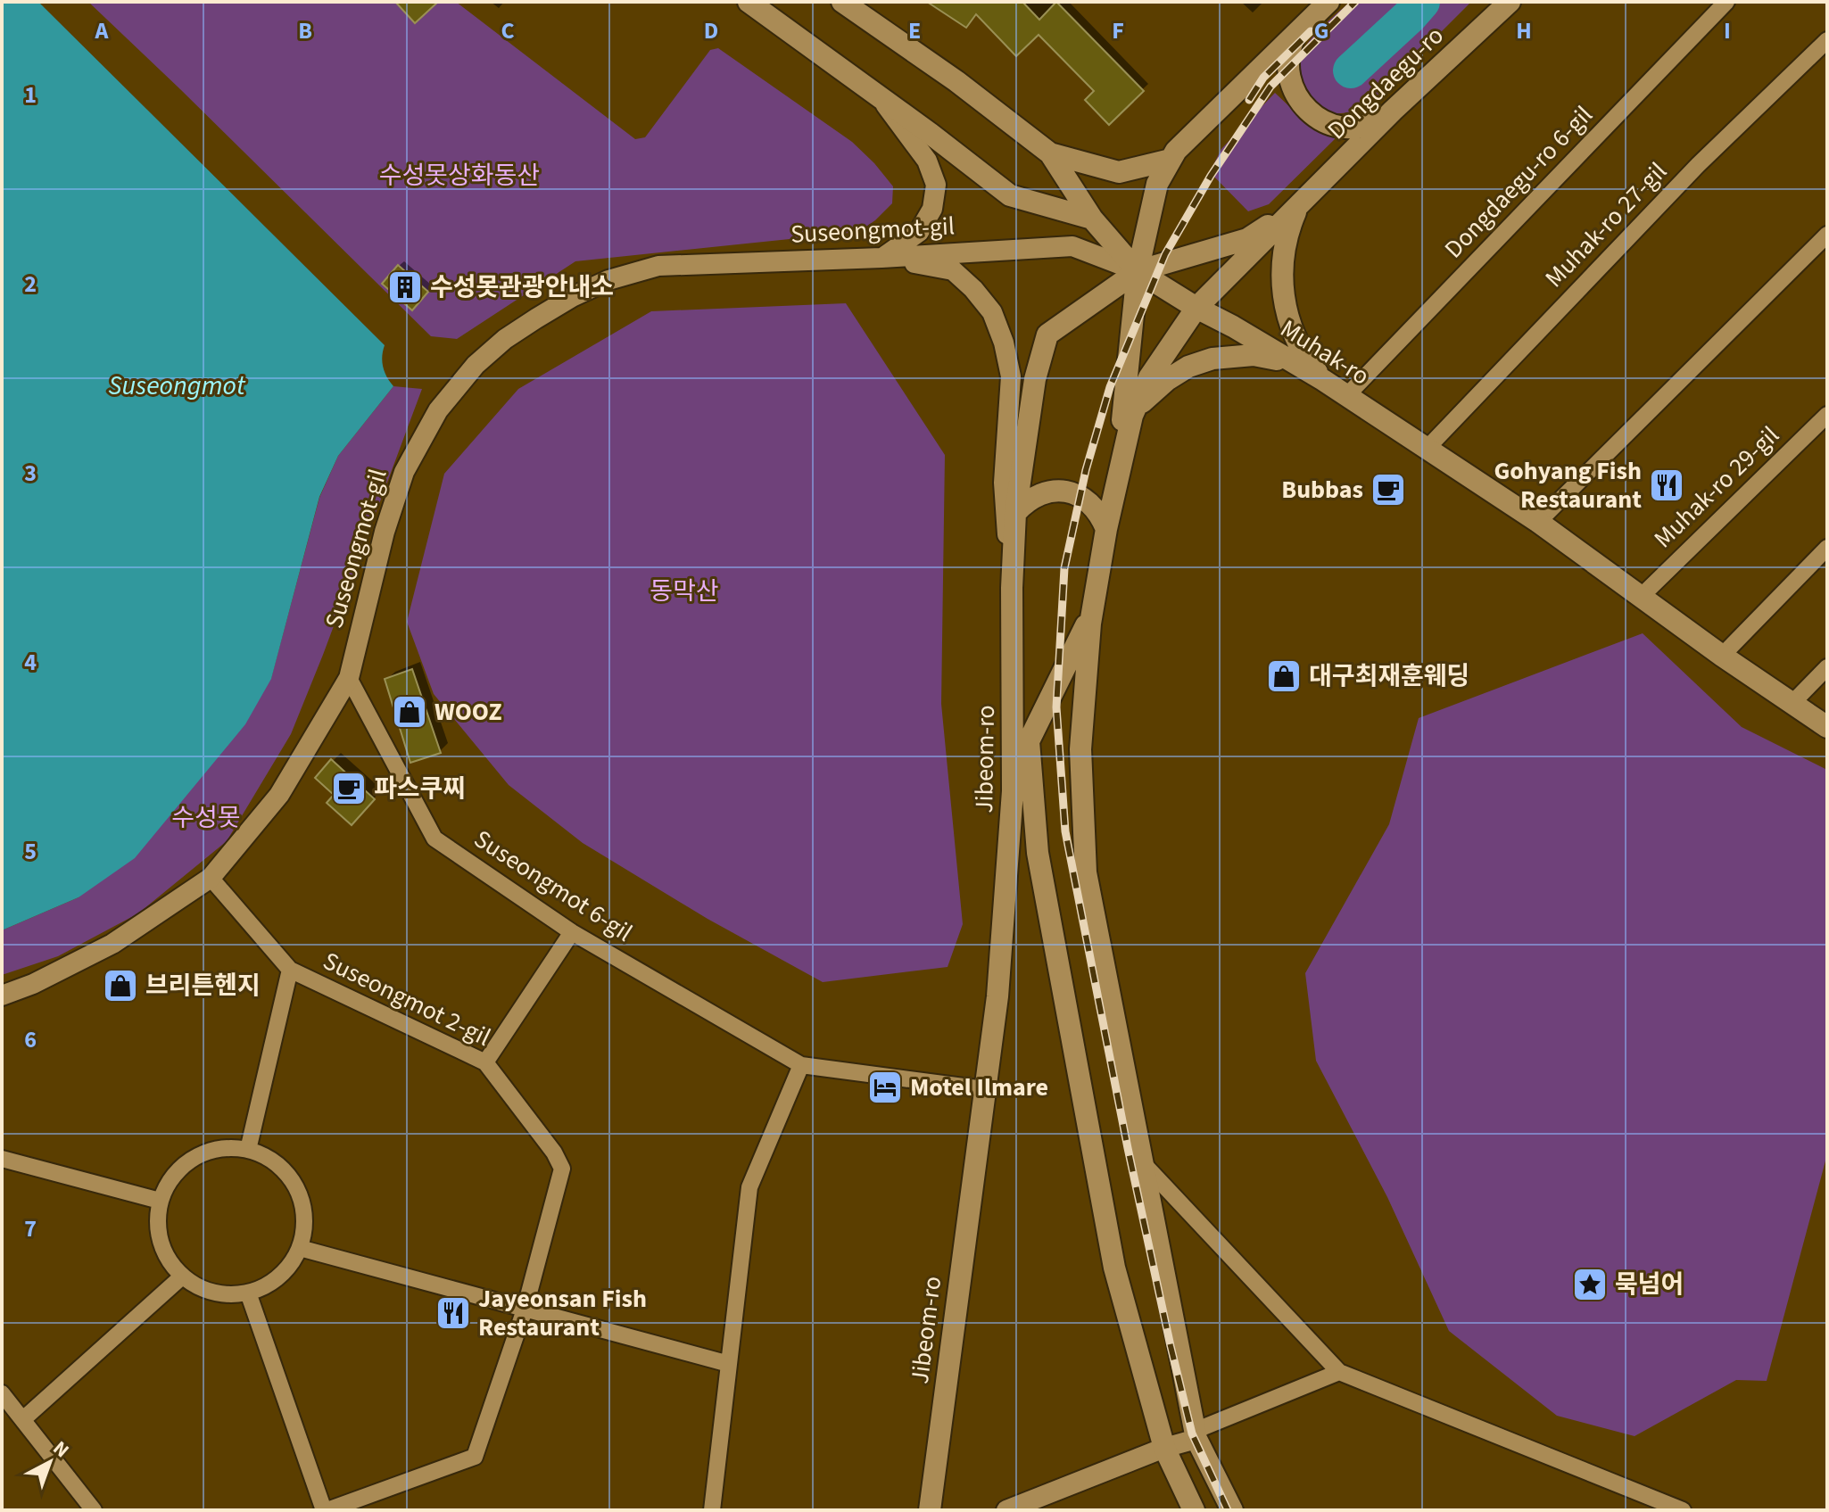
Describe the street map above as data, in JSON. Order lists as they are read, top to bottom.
{
  "streets": {
    "main road": ["Dongdaegu-ro", "Muhak-ro", "Jibeom-ro"],
    "street": [
      "Dongdaegu-ro 6-gil",
      "Muhak-ro 27-gil",
      "Suseongmot-gil",
      "Muhak-ro 29-gil",
      "Suseongmot 6-gil",
      "Suseongmot 2-gil"
    ]
  },
  "crossings": [
    ["Dongdaegu-ro", "Jibeom-ro"],
    ["Dongdaegu-ro 6-gil", "Muhak-ro"],
    ["Muhak-ro 27-gil", "Muhak-ro"],
    ["Suseongmot-gil", "Muhak-ro"],
    ["Suseongmot-gil", "Jibeom-ro"],
    ["Suseongmot-gil", "Suseongmot 6-gil"],
    ["Suseongmot-gil", "Suseongmot 2-gil"],
    ["Muhak-ro", "Muhak-ro 29-gil"],
    ["Muhak-ro", "Jibeom-ro"],
    ["Jibeom-ro", "Suseongmot 6-gil"]
  ],
  "water": ["Suseongmot"],
  "parks": ["수성못상화동산", "동막산", "수성못"],
  "places": {
    "building": ["수성못관광안내소"],
    "restaurant": ["Gohyang Fish Restaurant", "Jayeonsan Fish Restaurant"],
    "cafe": ["Bubbas", "파스쿠찌"],
    "shop": ["대구최재훈웨딩", "WOOZ", "브리튼헨지"],
    "hotel": ["Motel Ilmare"],
    "place": ["묵넘어"]
  },
  "north": "top right",
  "grid": {
    "columns": [
      "A",
      "B",
      "C",
      "D",
      "E",
      "F",
      "G",
      "H",
      "I"
    ],
    "rows": [
      "1",
      "2",
      "3",
      "4",
      "5",
      "6",
      "7"
    ]
  }
}
